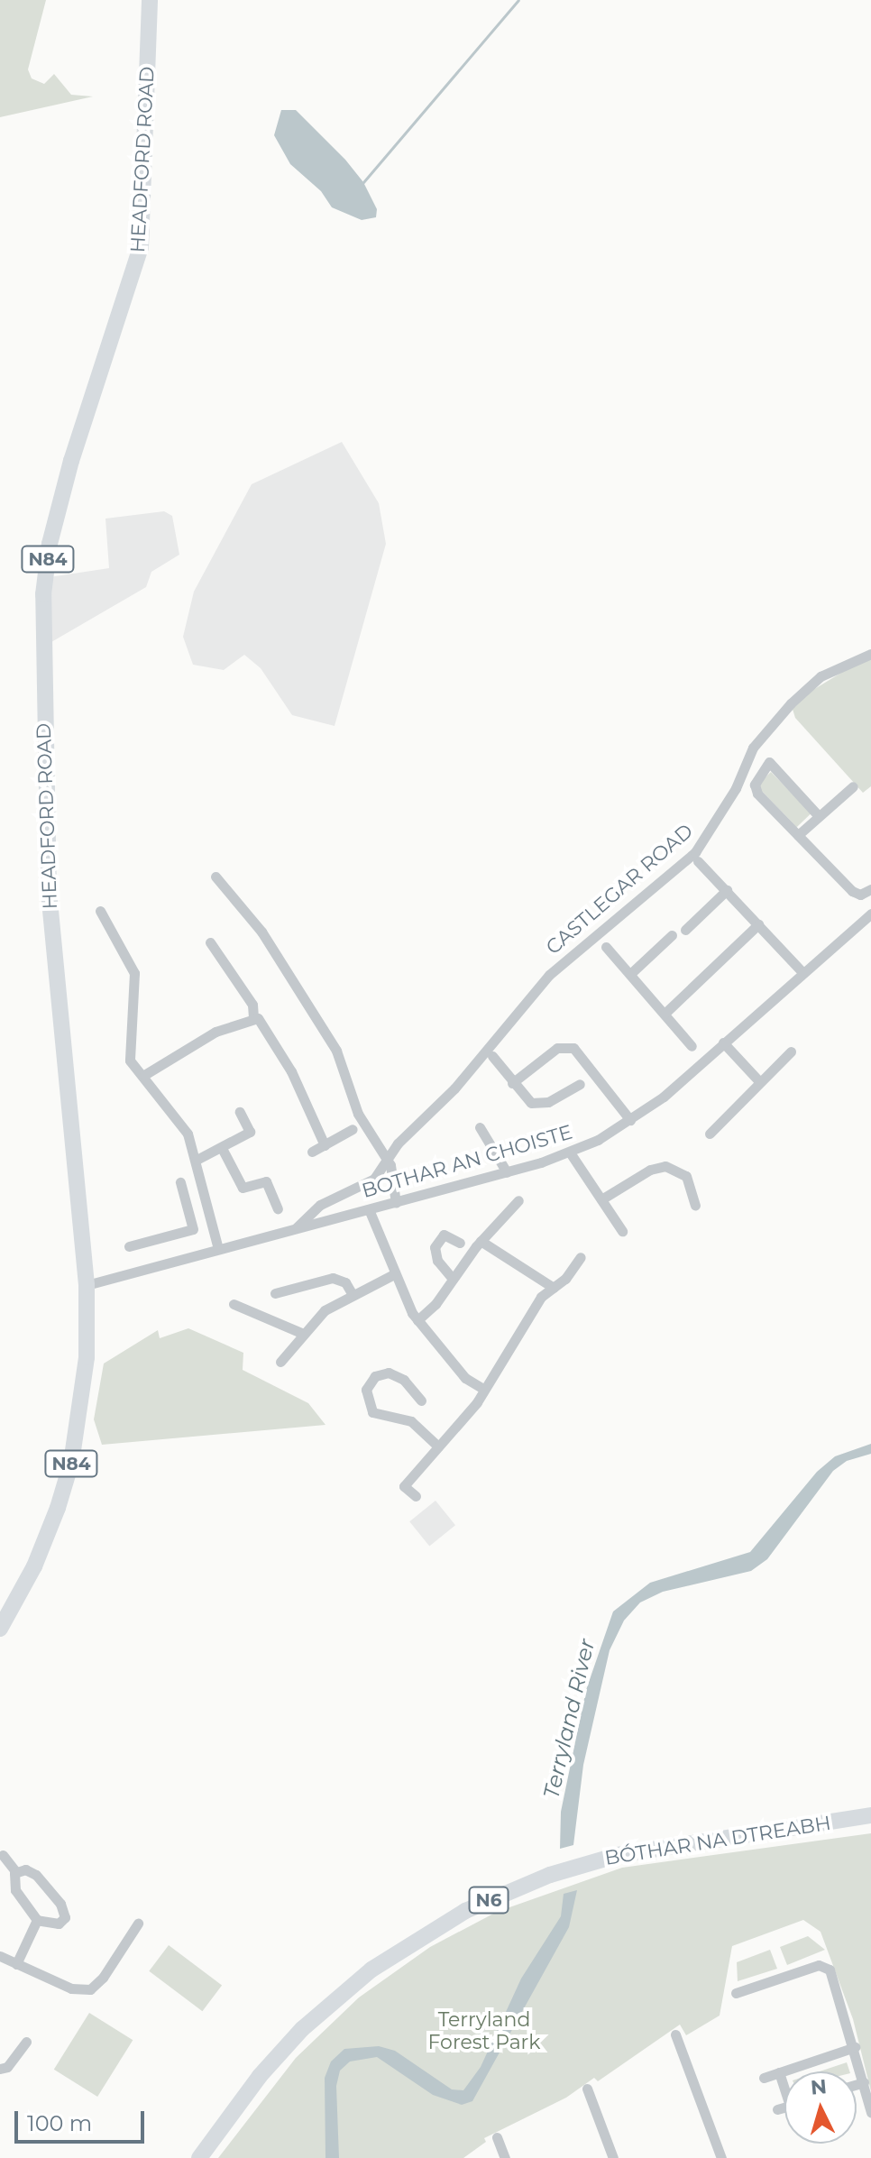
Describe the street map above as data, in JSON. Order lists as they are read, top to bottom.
{
  "streets": {
    "main road": [
      "HEADFORD ROAD",
      "N84",
      "BÓTHAR NA DTREABH",
      "N6"
    ],
    "street": ["CASTLEGAR ROAD", "BOTHAR AN CHOISTE"]
  },
  "crossings": [
    ["HEADFORD ROAD", "BOTHAR AN CHOISTE"],
    ["CASTLEGAR ROAD", "BOTHAR AN CHOISTE"]
  ],
  "water": ["Terryland River"],
  "parks": ["Terryland Forest Park"],
  "scale_bar": "100 m",
  "north": "top"
}
